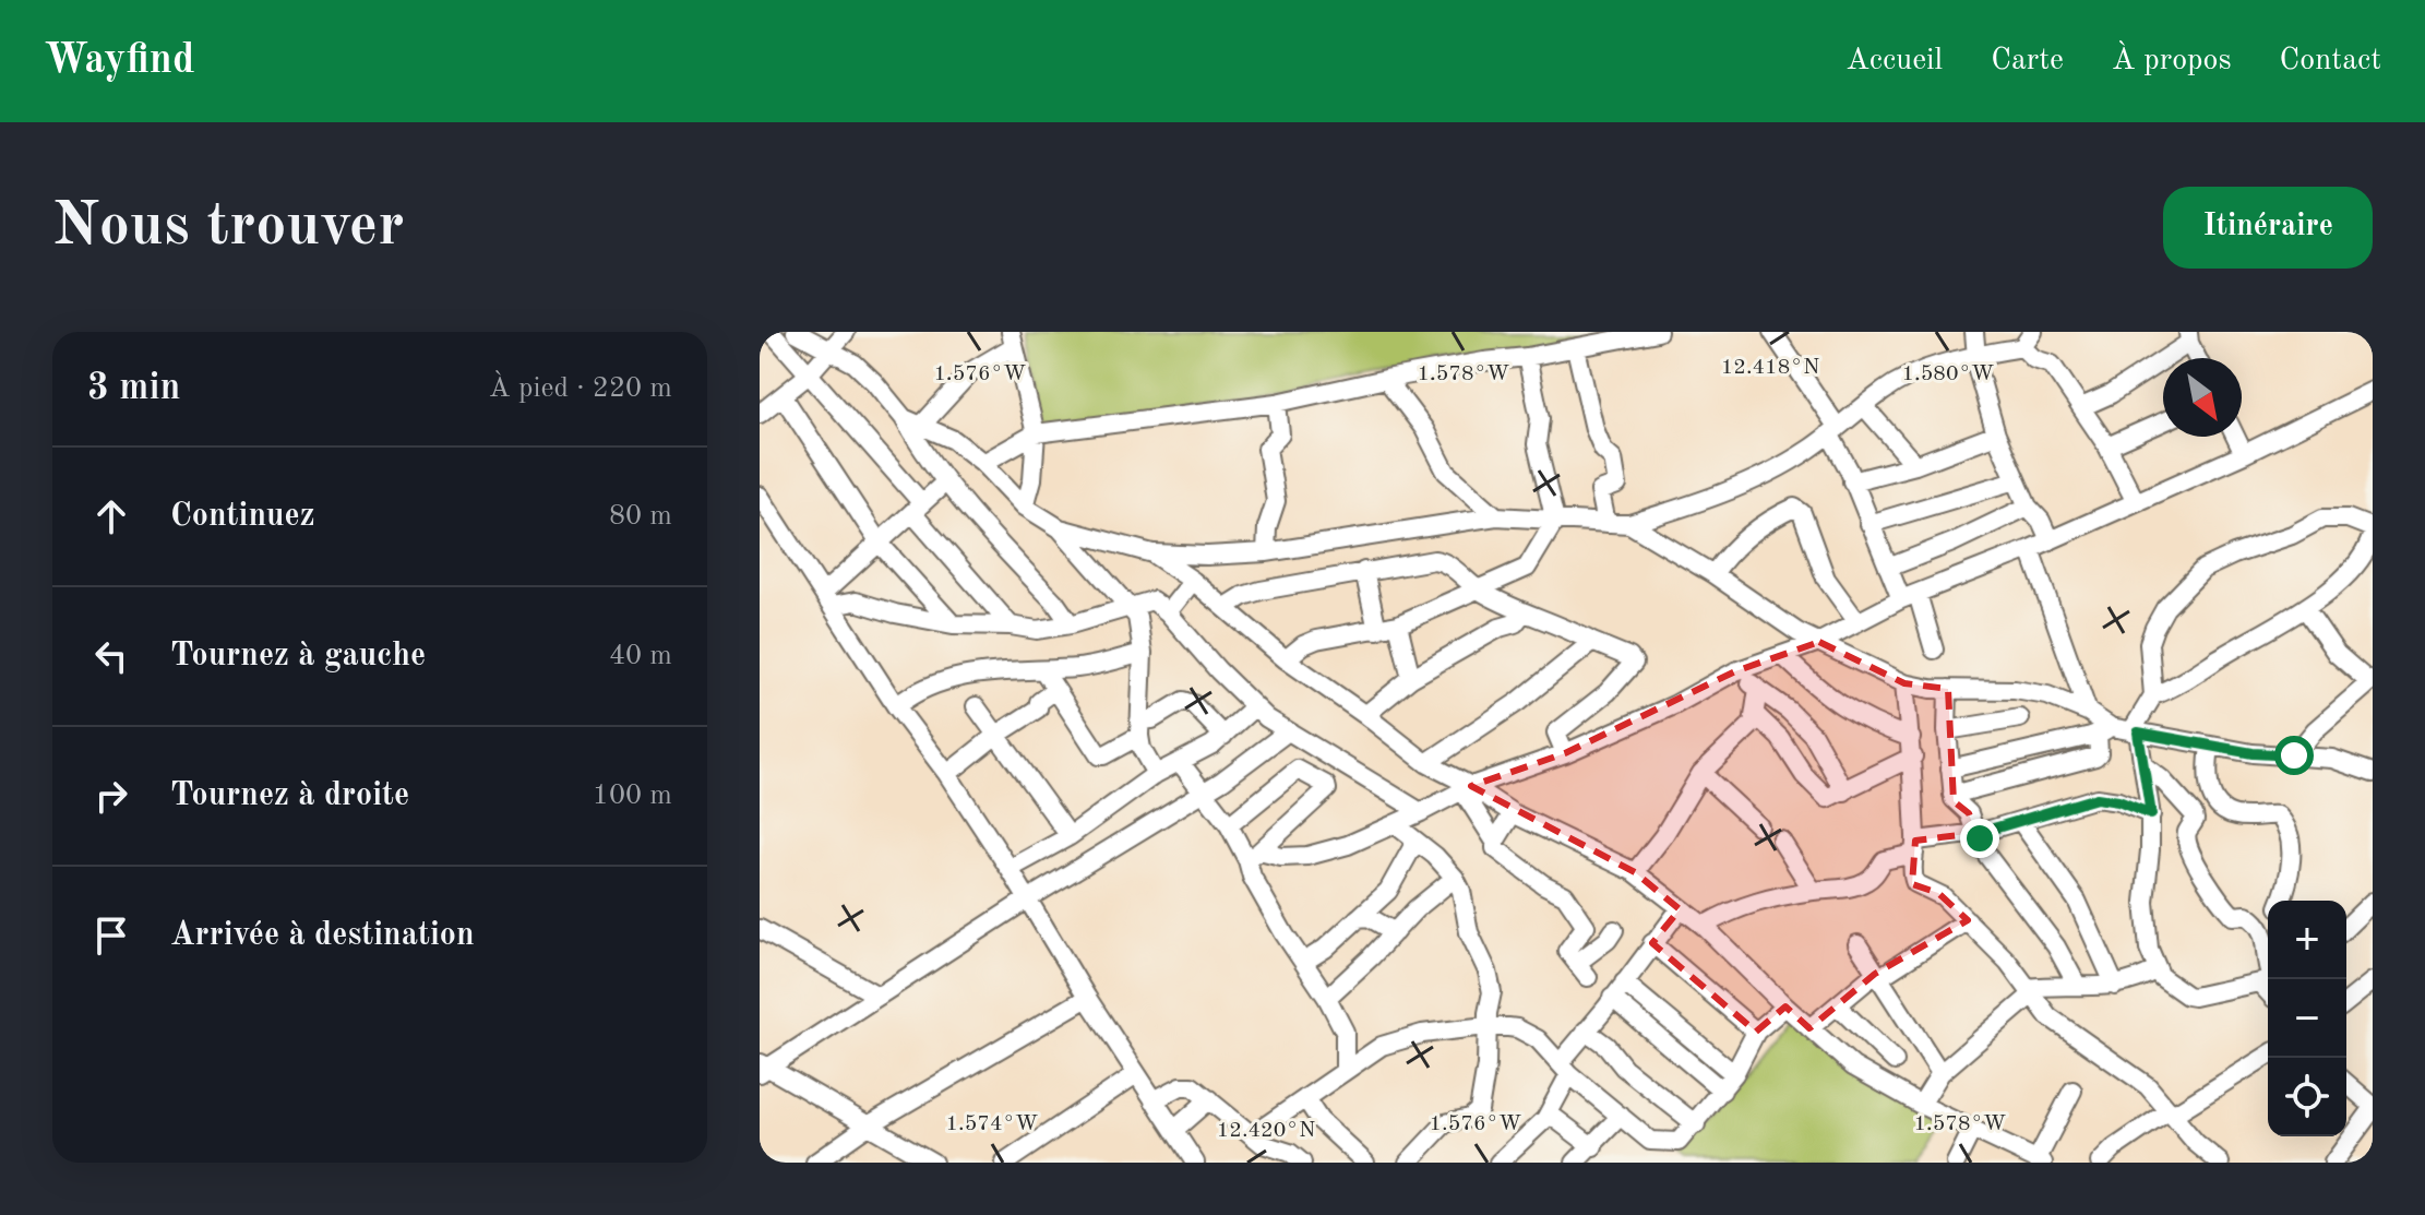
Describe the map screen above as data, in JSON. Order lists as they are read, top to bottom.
{
  "north": "bottom right",
  "page": {
    "header": "Wayfind",
    "nav": [
      "Accueil",
      "Carte",
      "À propos",
      "Contact"
    ],
    "buttons": "Itinéraire",
    "title": "Nous trouver",
    "heading": ["3 min", "À pied · 220 m"],
    "list": [
      ["Continuez", "80 m"],
      ["Tournez à gauche", "40 m"],
      ["Tournez à droite", "100 m"],
      "Arrivée à destination"
    ],
    "map_buttons": ["+", "−"]
  },
  "coordinates": [
    "12.418°N",
    "1.576°W",
    "1.578°W",
    "1.580°W",
    "1.574°W",
    "12.420°N"
  ]
}
